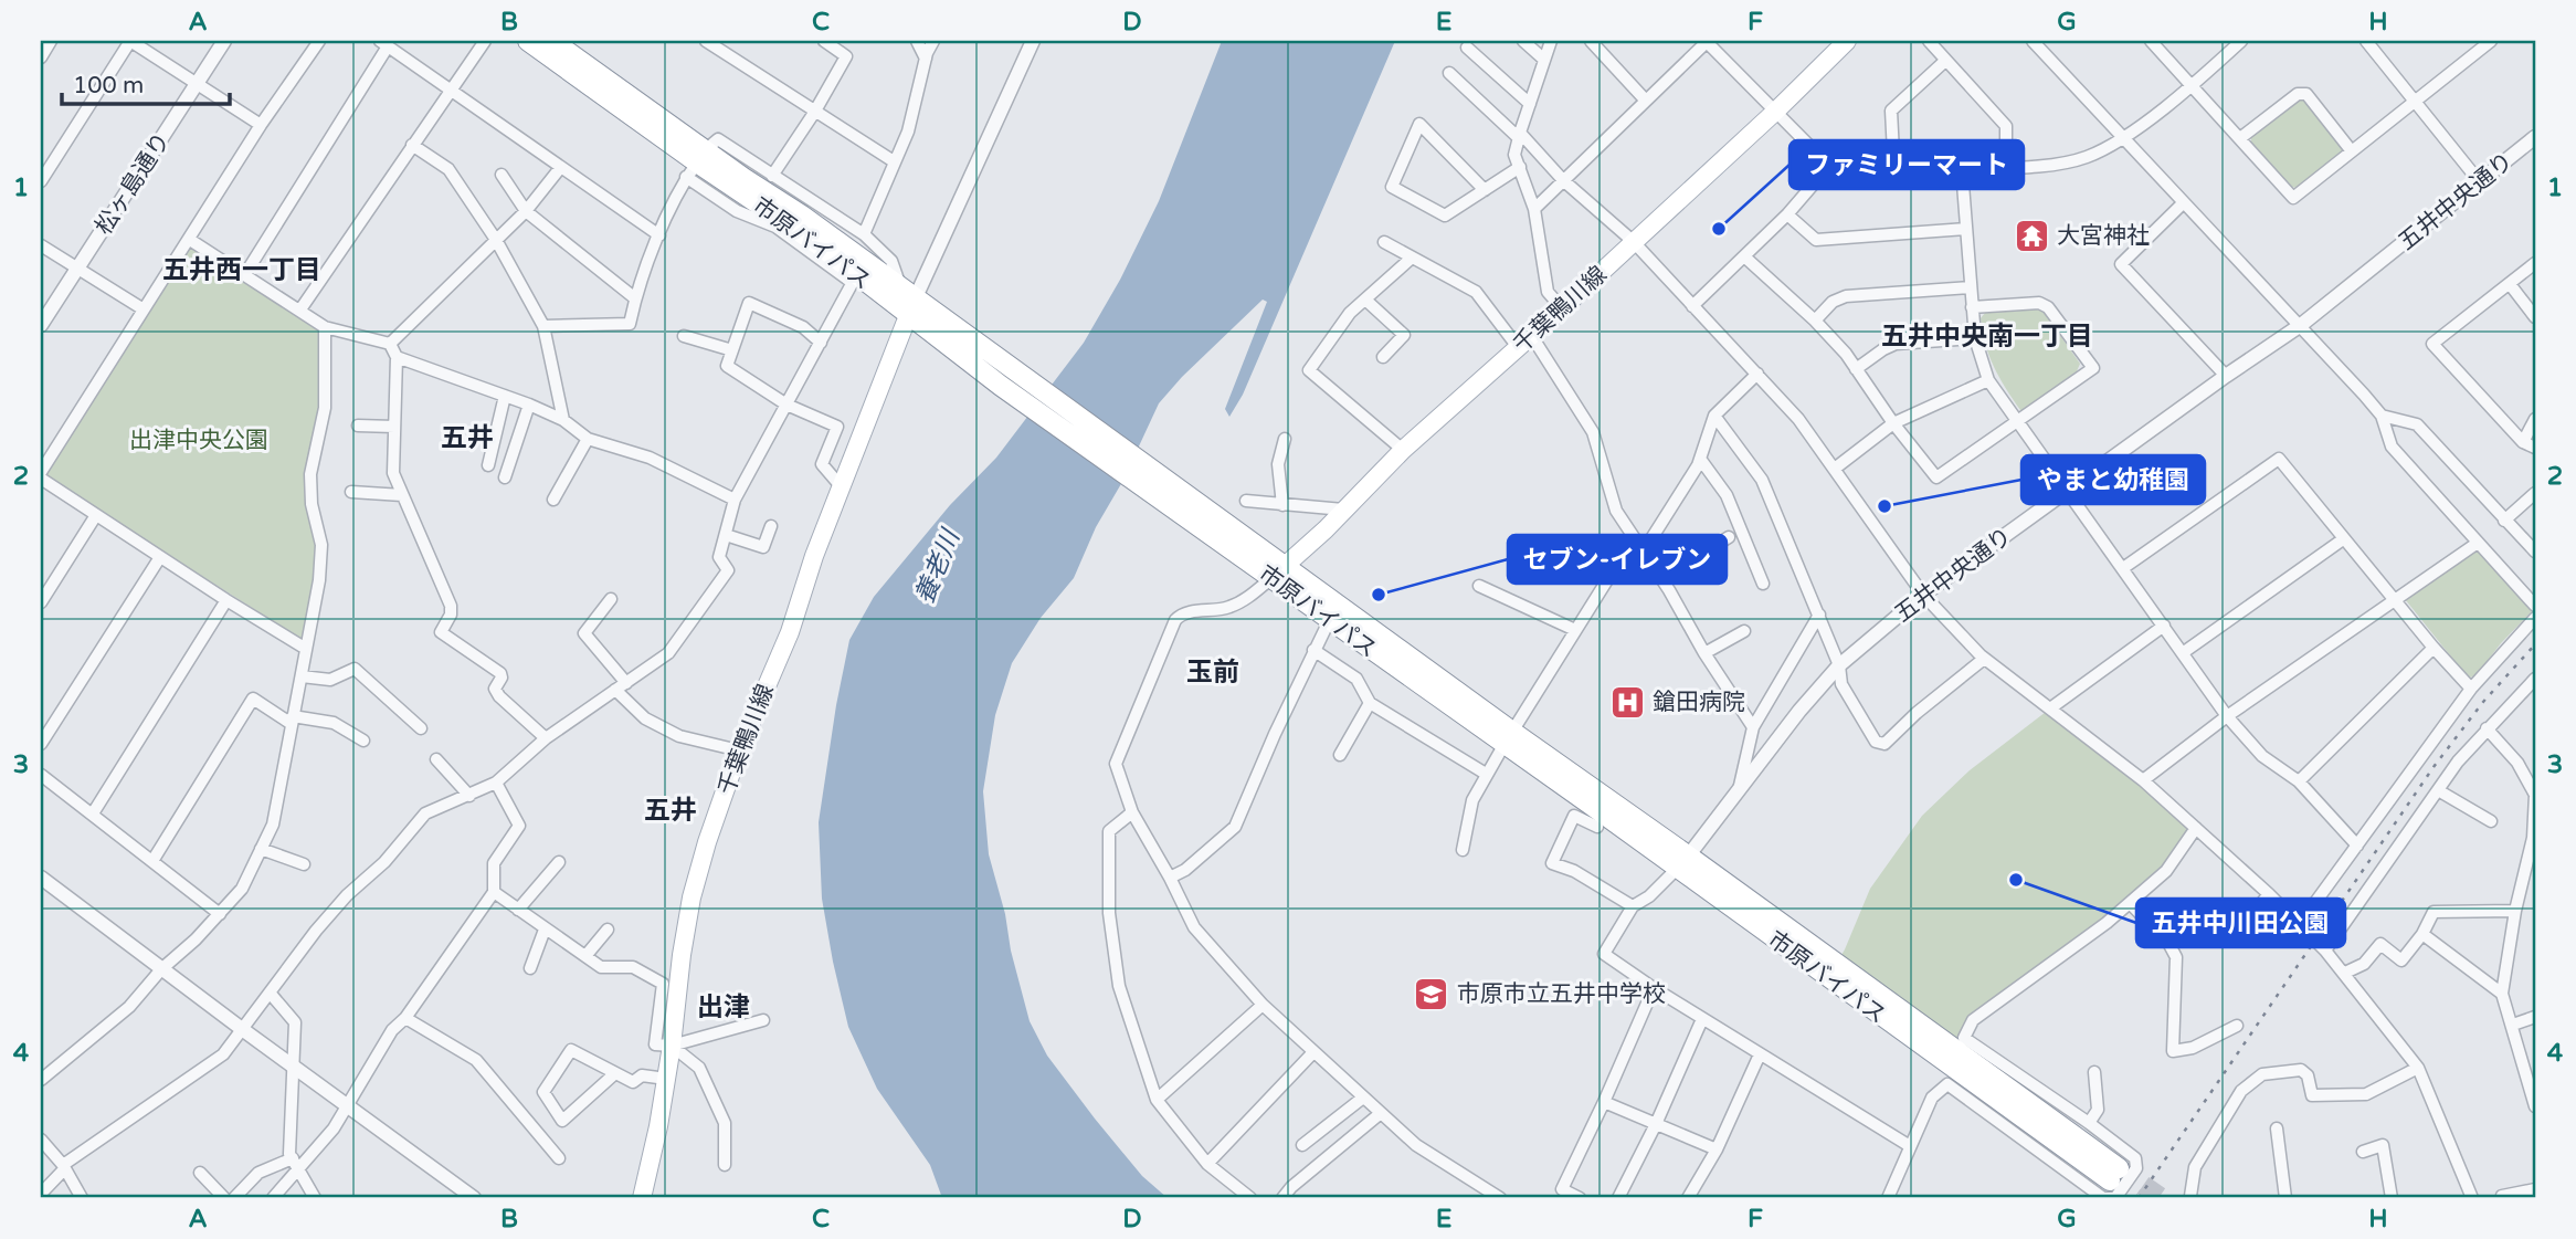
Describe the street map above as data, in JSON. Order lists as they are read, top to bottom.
{
  "streets": {
    "highway": ["市原バイパス"],
    "main road": ["千葉鴨川線"],
    "street": ["松ヶ島通り", "五井中央通り"]
  },
  "crossings": [
    ["五井中央通り", "市原バイパス"],
    ["市原バイパス", "千葉鴨川線"]
  ],
  "districts": [
    "五井西一丁目",
    "五井中央南一丁目",
    "五井",
    "玉前",
    "五井",
    "出津"
  ],
  "water": ["養老川"],
  "parks": ["出津中央公園"],
  "places": {
    "other": [
      "ファミリーマート",
      "やまと幼稚園",
      "セブン-イレブン",
      "五井中川田公園"
    ],
    "temple": ["大宮神社"],
    "hospital": ["鎗田病院"],
    "school or university": ["市原市立五井中学校"]
  },
  "scale_bar": "100 m",
  "grid": {
    "columns": [
      "A",
      "B",
      "C",
      "D",
      "E",
      "F",
      "G",
      "H"
    ],
    "rows": [
      "1",
      "2",
      "3",
      "4"
    ]
  }
}
